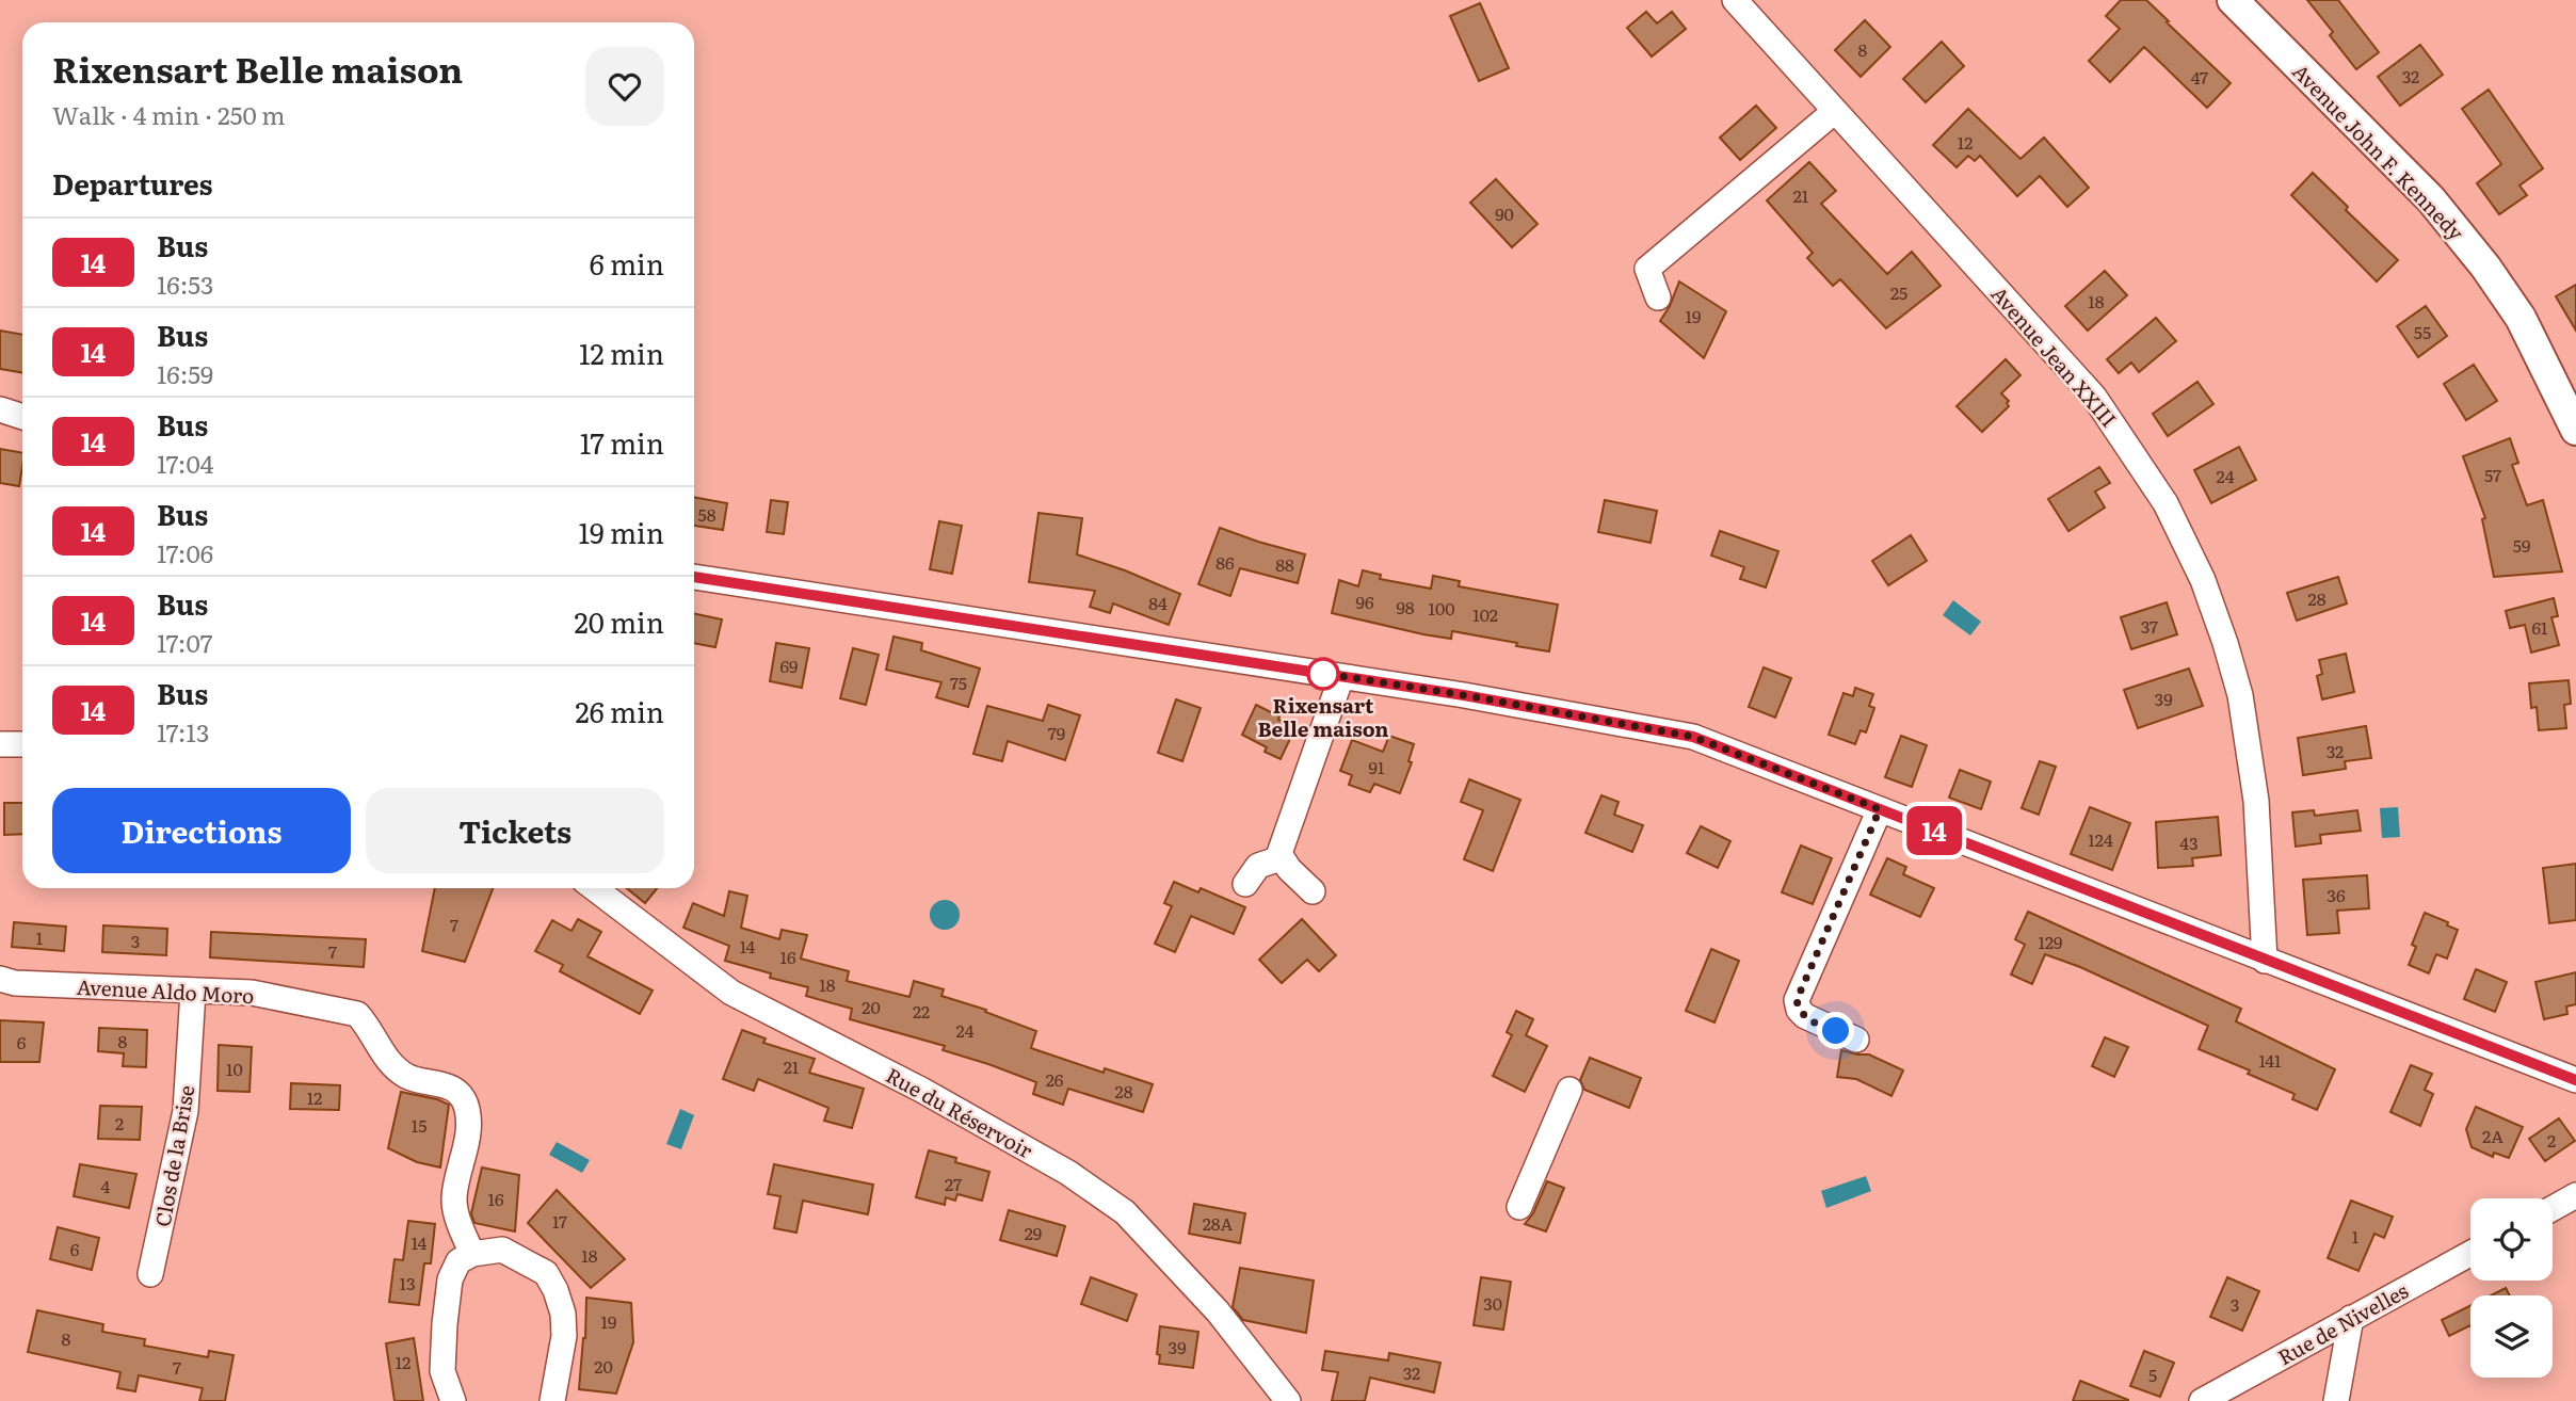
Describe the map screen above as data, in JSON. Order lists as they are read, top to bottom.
{
  "streets": {
    "main road": ["Avenue John F. Kennedy"],
    "street": [
      "Avenue Jean XXIII",
      "Avenue Aldo Moro",
      "Rue du Réservoir",
      "Clos de la Brise",
      "Rue de Nivelles"
    ]
  },
  "crossings": [
    ["Avenue Aldo Moro", "Clos de la Brise"]
  ],
  "places": ["Rixensart Belle maison"],
  "lines": ["bus line 14"],
  "house_numbers": [
    "8",
    "32",
    "47",
    "12",
    "21",
    "90",
    "25",
    "18",
    "19",
    "55",
    "57",
    "24",
    "58",
    "59",
    "86",
    "88",
    "28",
    "96",
    "84",
    "98",
    "100",
    "102",
    "37",
    "61",
    "69",
    "75",
    "39",
    "79",
    "32",
    "91",
    "124",
    "43",
    "36",
    "7",
    "1",
    "3",
    "129",
    "14",
    "7",
    "16",
    "18",
    "20",
    "22",
    "24",
    "8",
    "6",
    "141",
    "21",
    "10",
    "26",
    "28",
    "12",
    "2",
    "15",
    "2A",
    "2",
    "27",
    "4",
    "16",
    "17",
    "28A",
    "29",
    "1",
    "14",
    "6",
    "18",
    "13",
    "30",
    "3",
    "19",
    "8",
    "39",
    "12",
    "20",
    "7",
    "32",
    "5"
  ],
  "page": {
    "on_map": "14",
    "heading": [
      ["Rixensart Belle maison", "Walk · 4 min · 250 m"],
      "Departures"
    ],
    "list": [
      {
        "mark": "14",
        "name": "Bus",
        "note": "16:53",
        "value": "6 min"
      },
      {
        "mark": "14",
        "name": "Bus",
        "note": "16:59",
        "value": "12 min"
      },
      {
        "mark": "14",
        "name": "Bus",
        "note": "17:04",
        "value": "17 min"
      },
      {
        "mark": "14",
        "name": "Bus",
        "note": "17:06",
        "value": "19 min"
      },
      {
        "mark": "14",
        "name": "Bus",
        "note": "17:07",
        "value": "20 min"
      },
      {
        "mark": "14",
        "name": "Bus",
        "note": "17:13",
        "value": "26 min"
      }
    ],
    "buttons": ["Directions", "Tickets"]
  }
}
